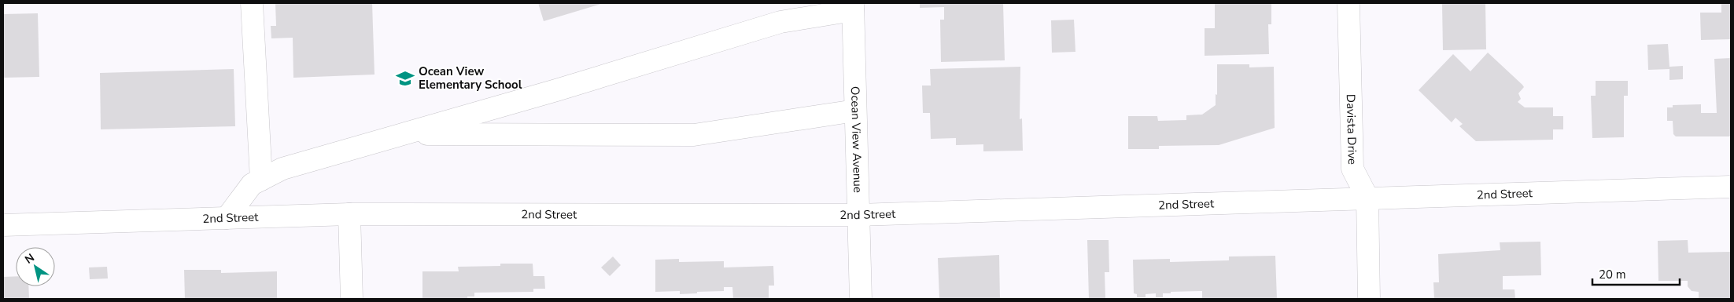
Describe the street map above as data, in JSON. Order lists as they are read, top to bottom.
{
  "streets": {
    "street": ["Davista Drive", "Ocean View Avenue", "2nd Street"]
  },
  "crossings": [
    ["Davista Drive", "2nd Street"],
    ["Ocean View Avenue", "2nd Street"]
  ],
  "places": {
    "school or university": ["Ocean View Elementary School"]
  },
  "scale_bar": "20 m",
  "north": "top left"
}
